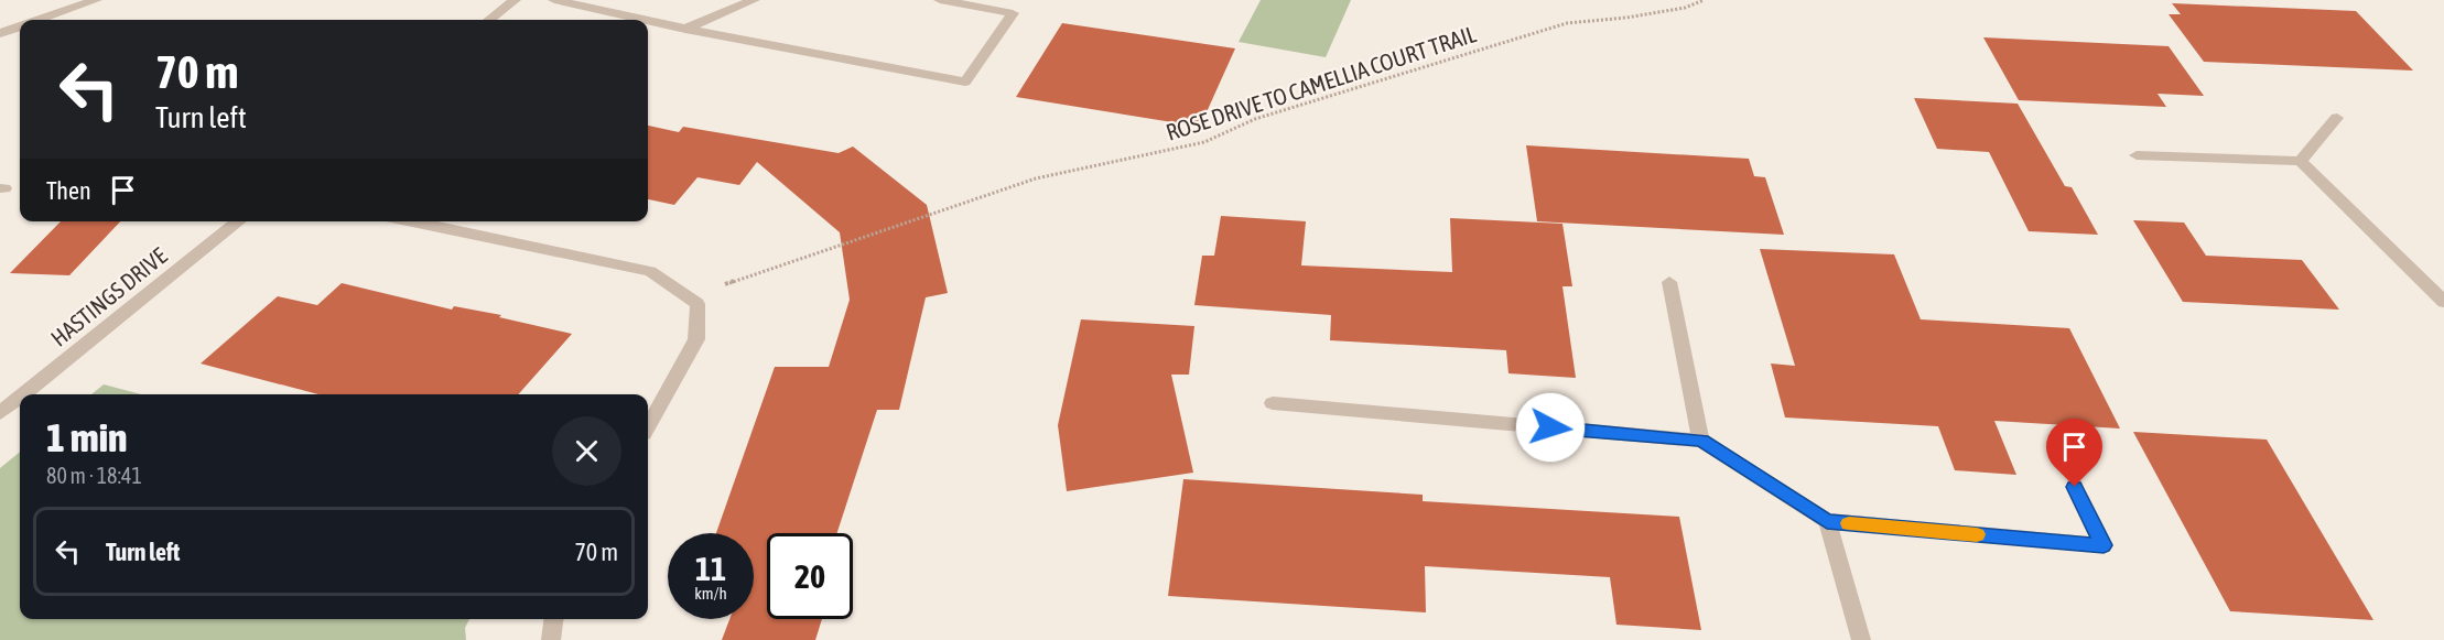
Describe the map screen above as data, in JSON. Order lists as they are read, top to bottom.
{
  "streets": {
    "street": ["HASTINGS DRIVE"],
    "path": ["ROSE DRIVE TO CAMELLIA COURT TRAIL"]
  },
  "page": {
    "turn": ["70 m", "Turn left"],
    "then": "Then",
    "heading": ["1 min", "80 m · 18:41"],
    "list": [
      {
        "name": "Turn left",
        "value": "70 m"
      }
    ],
    "speed": "11 km/h",
    "limit": "20"
  }
}
